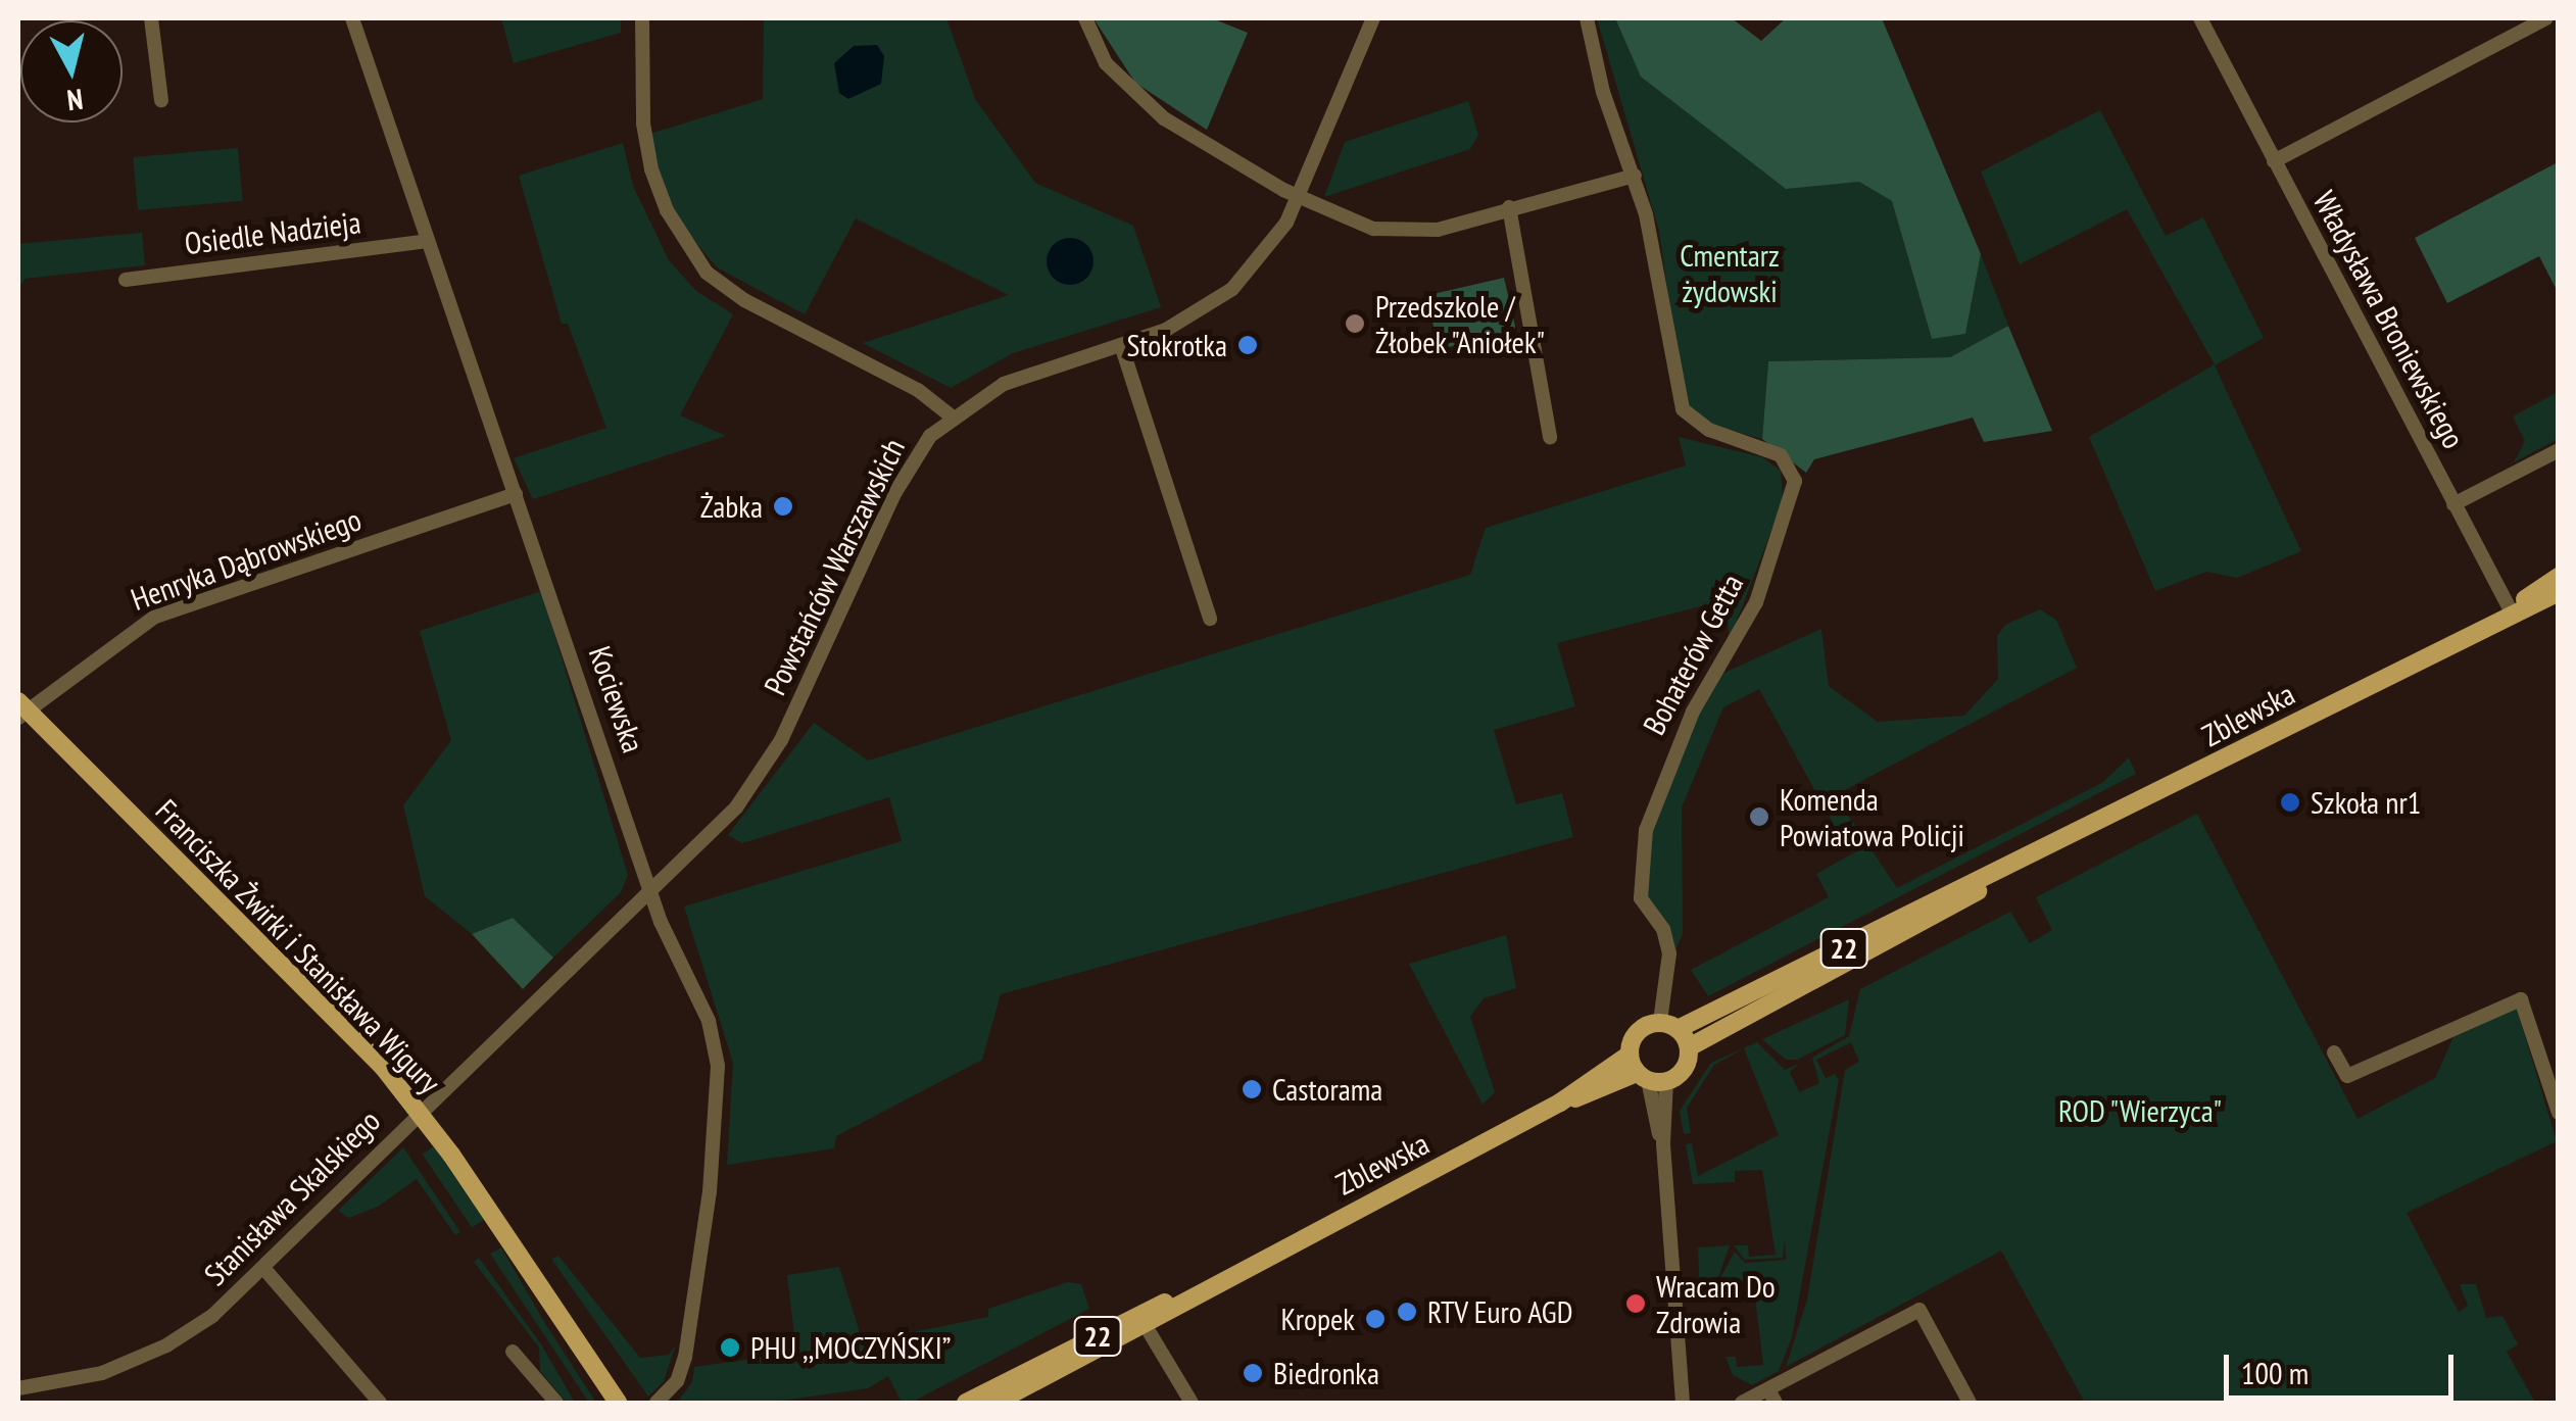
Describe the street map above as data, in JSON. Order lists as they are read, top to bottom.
{
  "streets": {
    "main road": ["Zblewska", "Franciszka Żwirki i Stanisława Wigury", "22"],
    "street": [
      "Osiedle Nadzieja",
      "Władysława Broniewskiego",
      "Henryka Dąbrowskiego",
      "Powstańców Warszawskich",
      "Bohaterów Getta",
      "Kociewska",
      "Stanisława Skalskiego"
    ]
  },
  "crossings": [
    ["Osiedle Nadzieja", "Kociewska"],
    ["Władysława Broniewskiego", "Zblewska"],
    ["Henryka Dąbrowskiego", "Kociewska"],
    ["Henryka Dąbrowskiego", "Franciszka Żwirki i Stanisława Wigury"],
    ["Powstańców Warszawskich", "Kociewska"],
    ["Powstańców Warszawskich", "Stanisława Skalskiego"],
    ["Bohaterów Getta", "Zblewska"],
    ["Bohaterów Getta", "22"],
    ["Kociewska", "Stanisława Skalskiego"],
    ["Zblewska", "22"],
    ["Franciszka Żwirki i Stanisława Wigury", "Stanisława Skalskiego"]
  ],
  "parks": ["Cmentarz żydowski", "ROD \"Wierzyca\""],
  "places": [
    "Przedszkole / Żłobek \"Aniołek\"",
    "Stokrotka",
    "Żabka",
    "Szkoła nr1",
    "Komenda Powiatowa Policji",
    "Castorama",
    "Wracam Do Zdrowia",
    "RTV Euro AGD",
    "Kropek",
    "PHU ,,MOCZYŃSKI”",
    "Biedronka"
  ],
  "scale_bar": "100 m",
  "north": "bottom"
}
